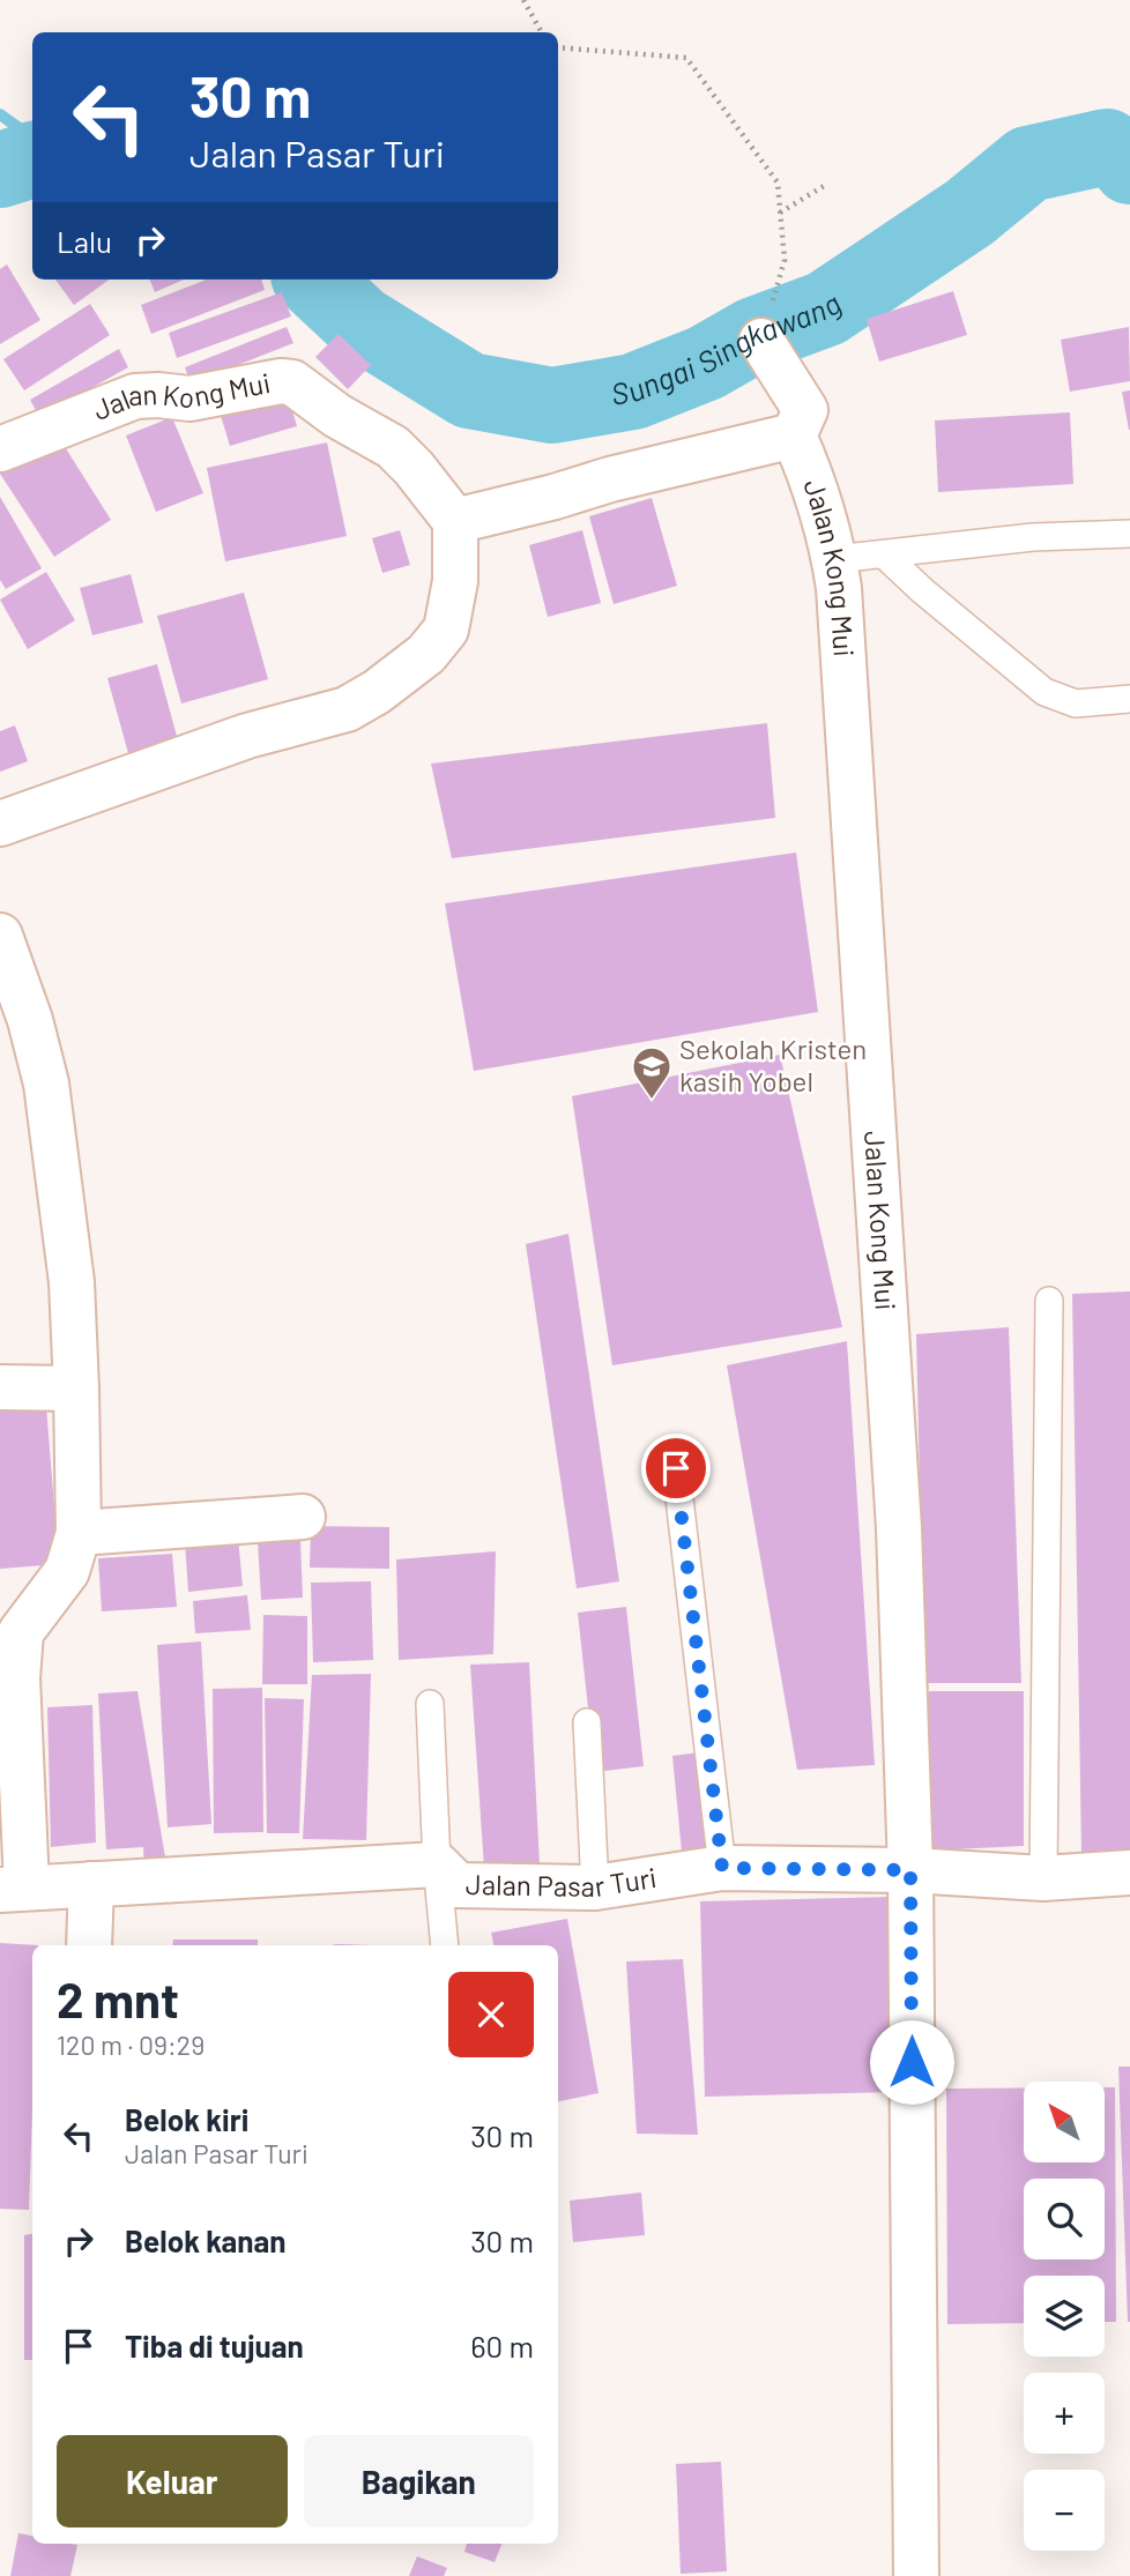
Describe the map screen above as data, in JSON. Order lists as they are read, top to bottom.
{
  "streets": {
    "street": ["Jalan Kong Mui", "Jalan Pasar Turi"]
  },
  "crossings": [
    ["Jalan Kong Mui", "Jalan Pasar Turi"]
  ],
  "water": ["Sungai Singkawang"],
  "places": {
    "school or university": ["Sekolah Kristen kasih Yobel"]
  },
  "north": "top left",
  "page": {
    "turn": ["30 m", "Jalan Pasar Turi"],
    "then": "Lalu",
    "heading": ["2 mnt", "120 m · 09:29"],
    "map_buttons": ["+", "−"],
    "list": [
      {
        "name": "Belok kiri",
        "note": "Jalan Pasar Turi",
        "value": "30 m"
      },
      {
        "name": "Belok kanan",
        "value": "30 m"
      },
      {
        "name": "Tiba di tujuan",
        "value": "60 m"
      }
    ],
    "buttons": ["Keluar", "Bagikan"]
  }
}
